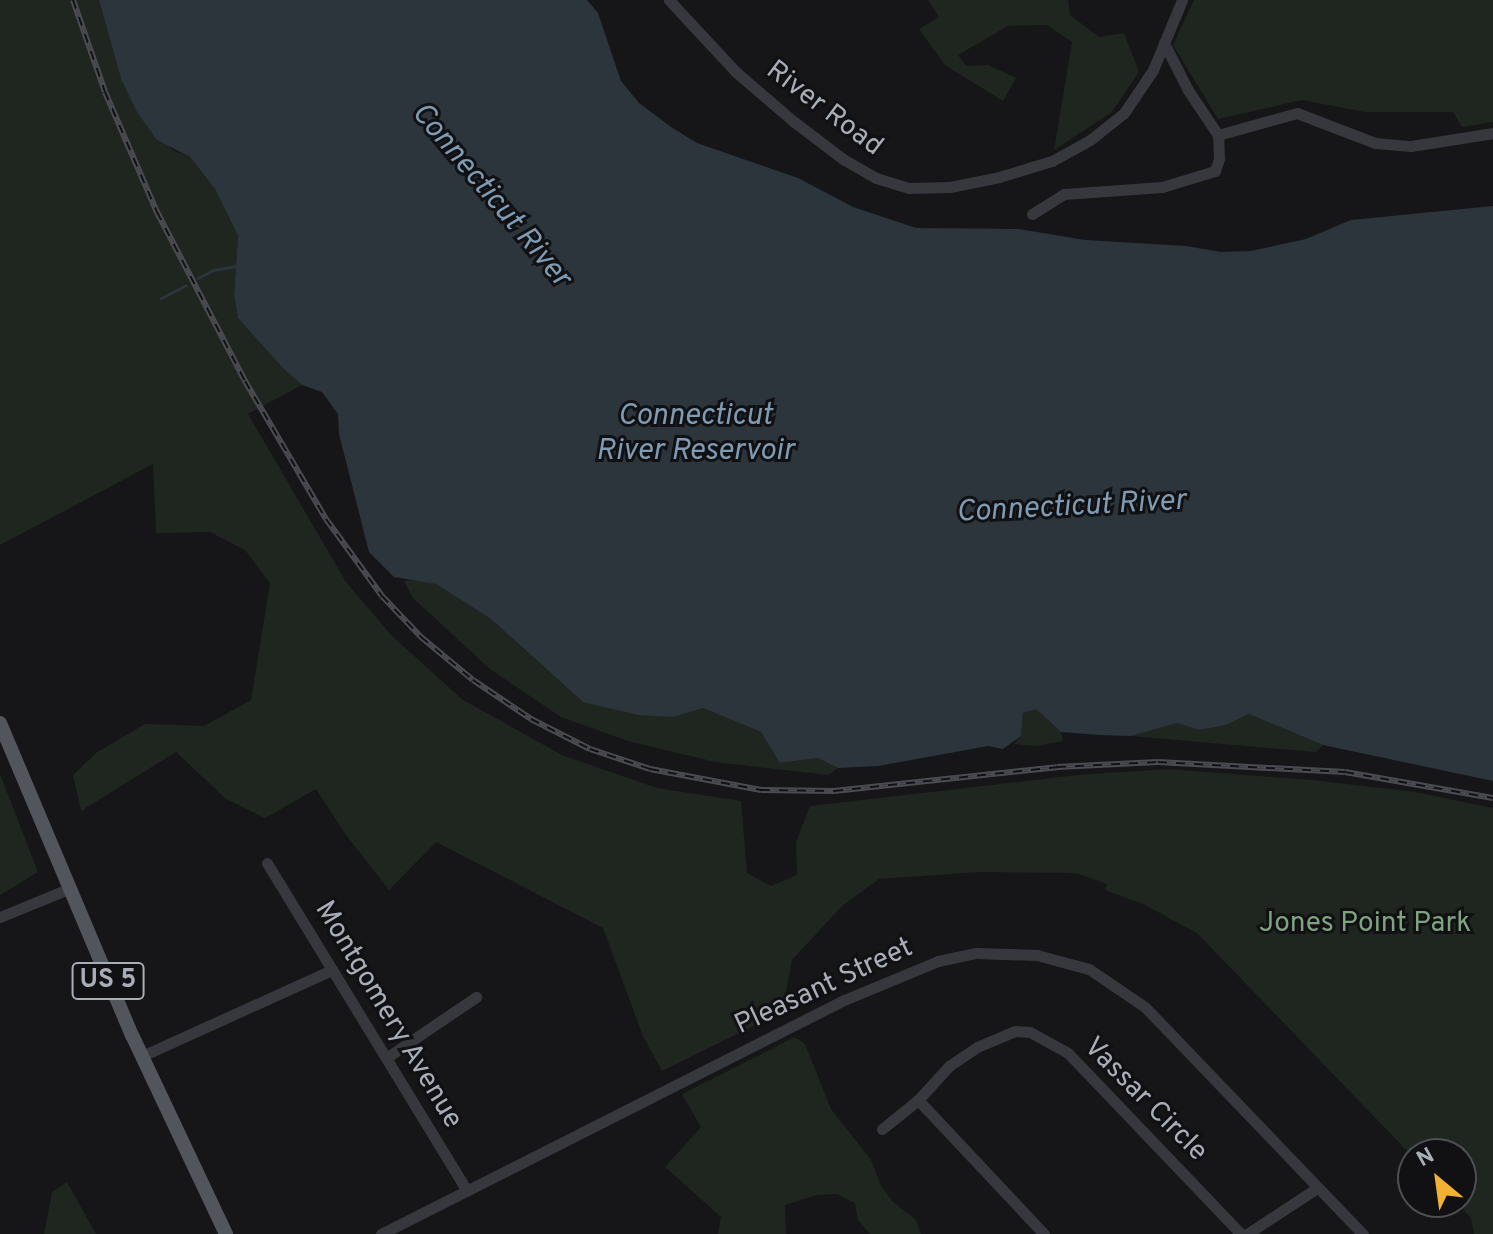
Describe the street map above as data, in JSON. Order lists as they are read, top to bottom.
{
  "streets": {
    "main road": ["US 5"],
    "street": [
      "River Road",
      "Pleasant Street",
      "Montgomery Avenue",
      "Vassar Circle"
    ]
  },
  "crossings": [
    ["Pleasant Street", "Montgomery Avenue"]
  ],
  "water": ["Connecticut River", "Connecticut River Reservoir"],
  "parks": ["Jones Point Park"],
  "north": "top left"
}
